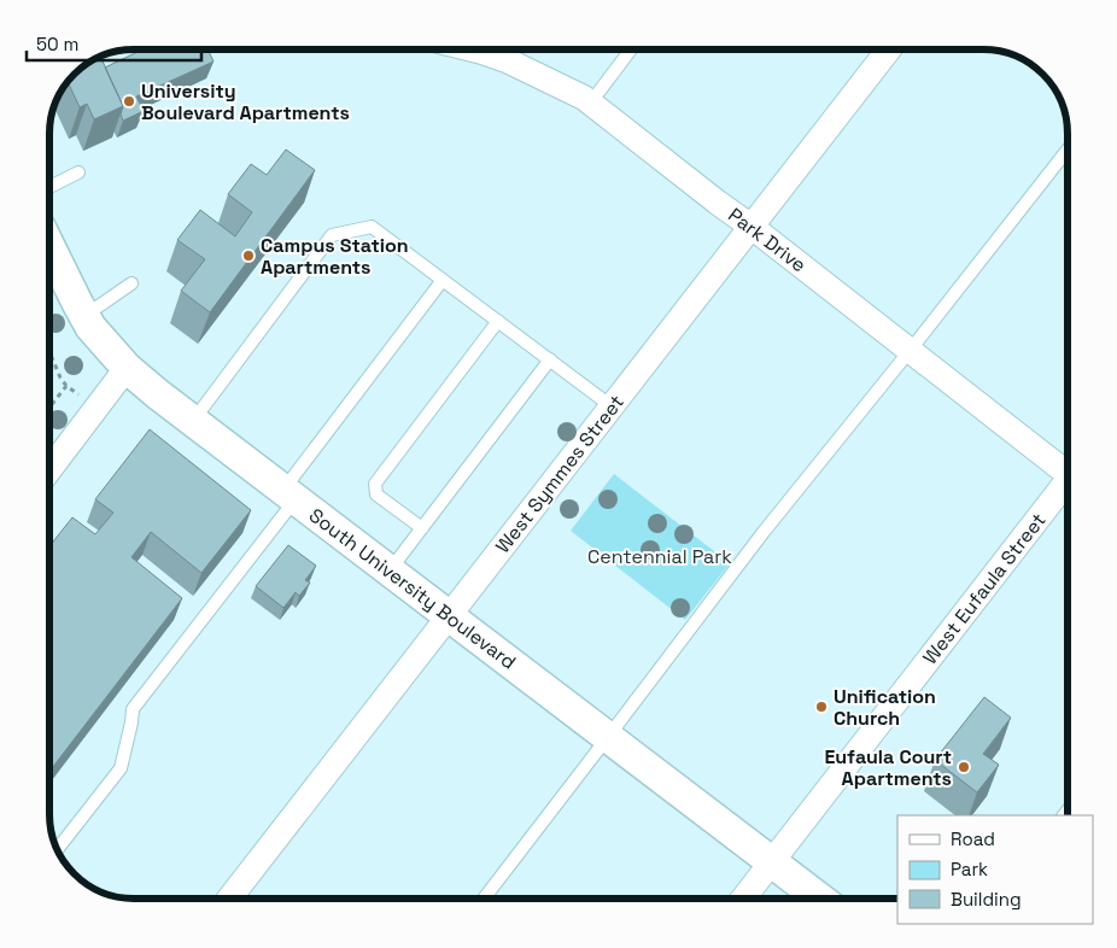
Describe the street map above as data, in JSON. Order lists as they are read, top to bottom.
{
  "streets": {
    "street": [
      "Park Drive",
      "West Symmes Street",
      "South University Boulevard",
      "West Eufaula Street"
    ]
  },
  "crossings": [
    ["Park Drive", "West Symmes Street"],
    ["West Symmes Street", "South University Boulevard"],
    ["South University Boulevard", "West Eufaula Street"]
  ],
  "parks": ["Centennial Park"],
  "places": [
    "University Boulevard Apartments",
    "Campus Station Apartments",
    "Unification Church",
    "Eufaula Court Apartments"
  ],
  "legend": ["Road", "Park", "Building"],
  "scale_bar": "50 m"
}
